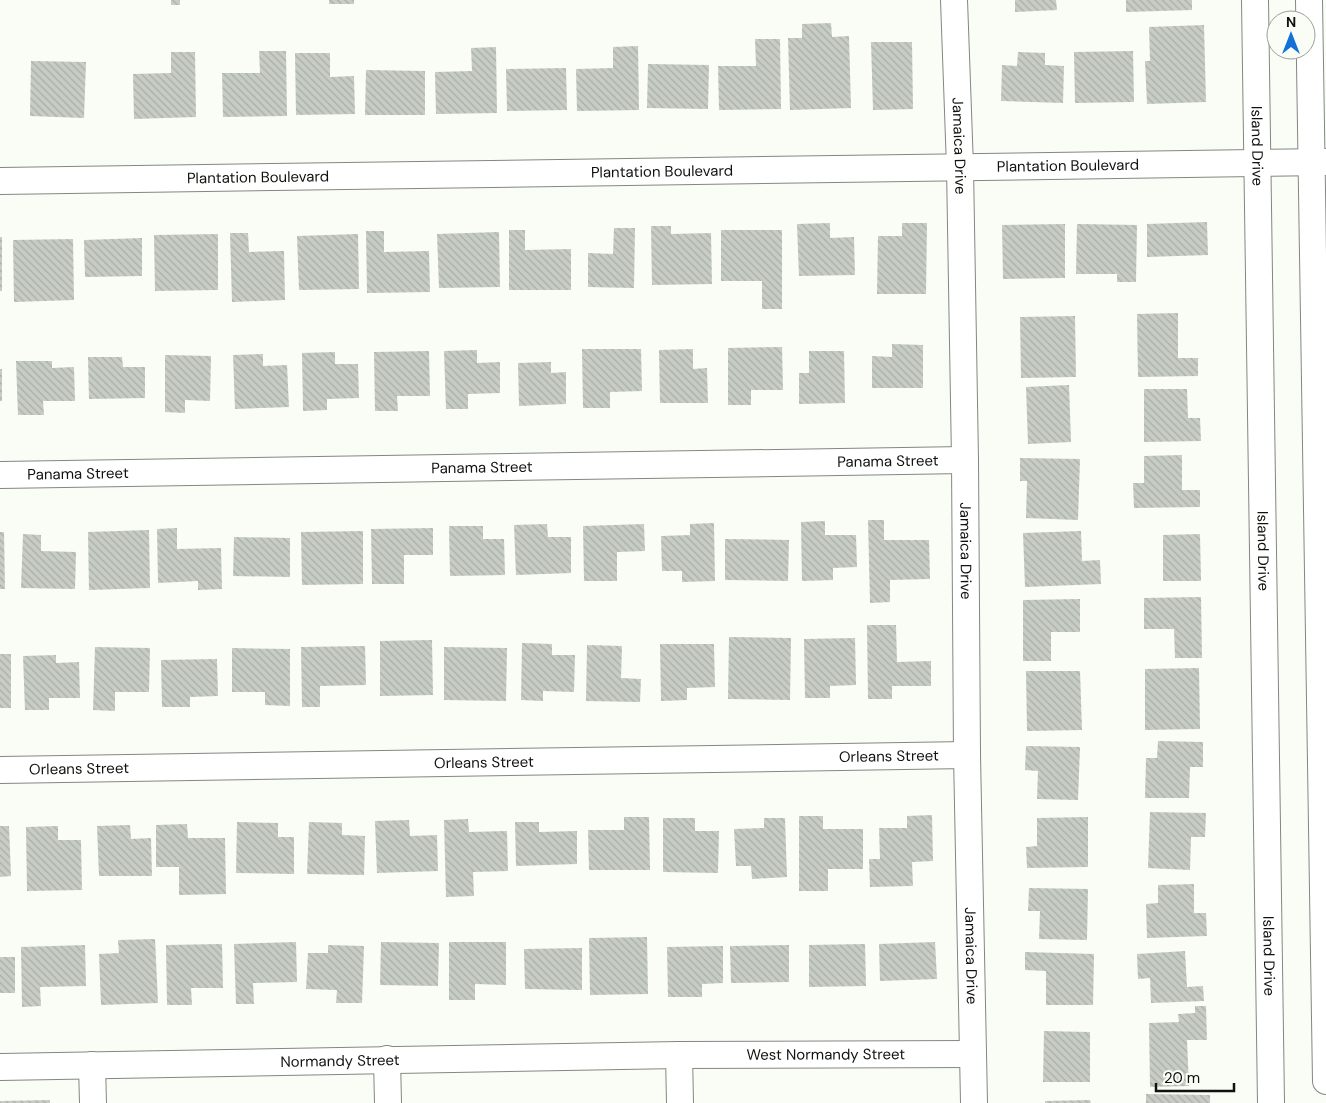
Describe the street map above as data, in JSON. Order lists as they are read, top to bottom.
{
  "streets": {
    "street": [
      "Jamaica Drive",
      "Island Drive",
      "Plantation Boulevard",
      "Panama Street",
      "Orleans Street",
      "West Normandy Street",
      "Normandy Street"
    ]
  },
  "crossings": [
    ["Jamaica Drive", "Plantation Boulevard"],
    ["Jamaica Drive", "Panama Street"],
    ["Jamaica Drive", "Orleans Street"],
    ["Jamaica Drive", "West Normandy Street"],
    ["Island Drive", "Plantation Boulevard"],
    ["West Normandy Street", "Normandy Street"]
  ],
  "scale_bar": "20 m",
  "north": "top"
}
